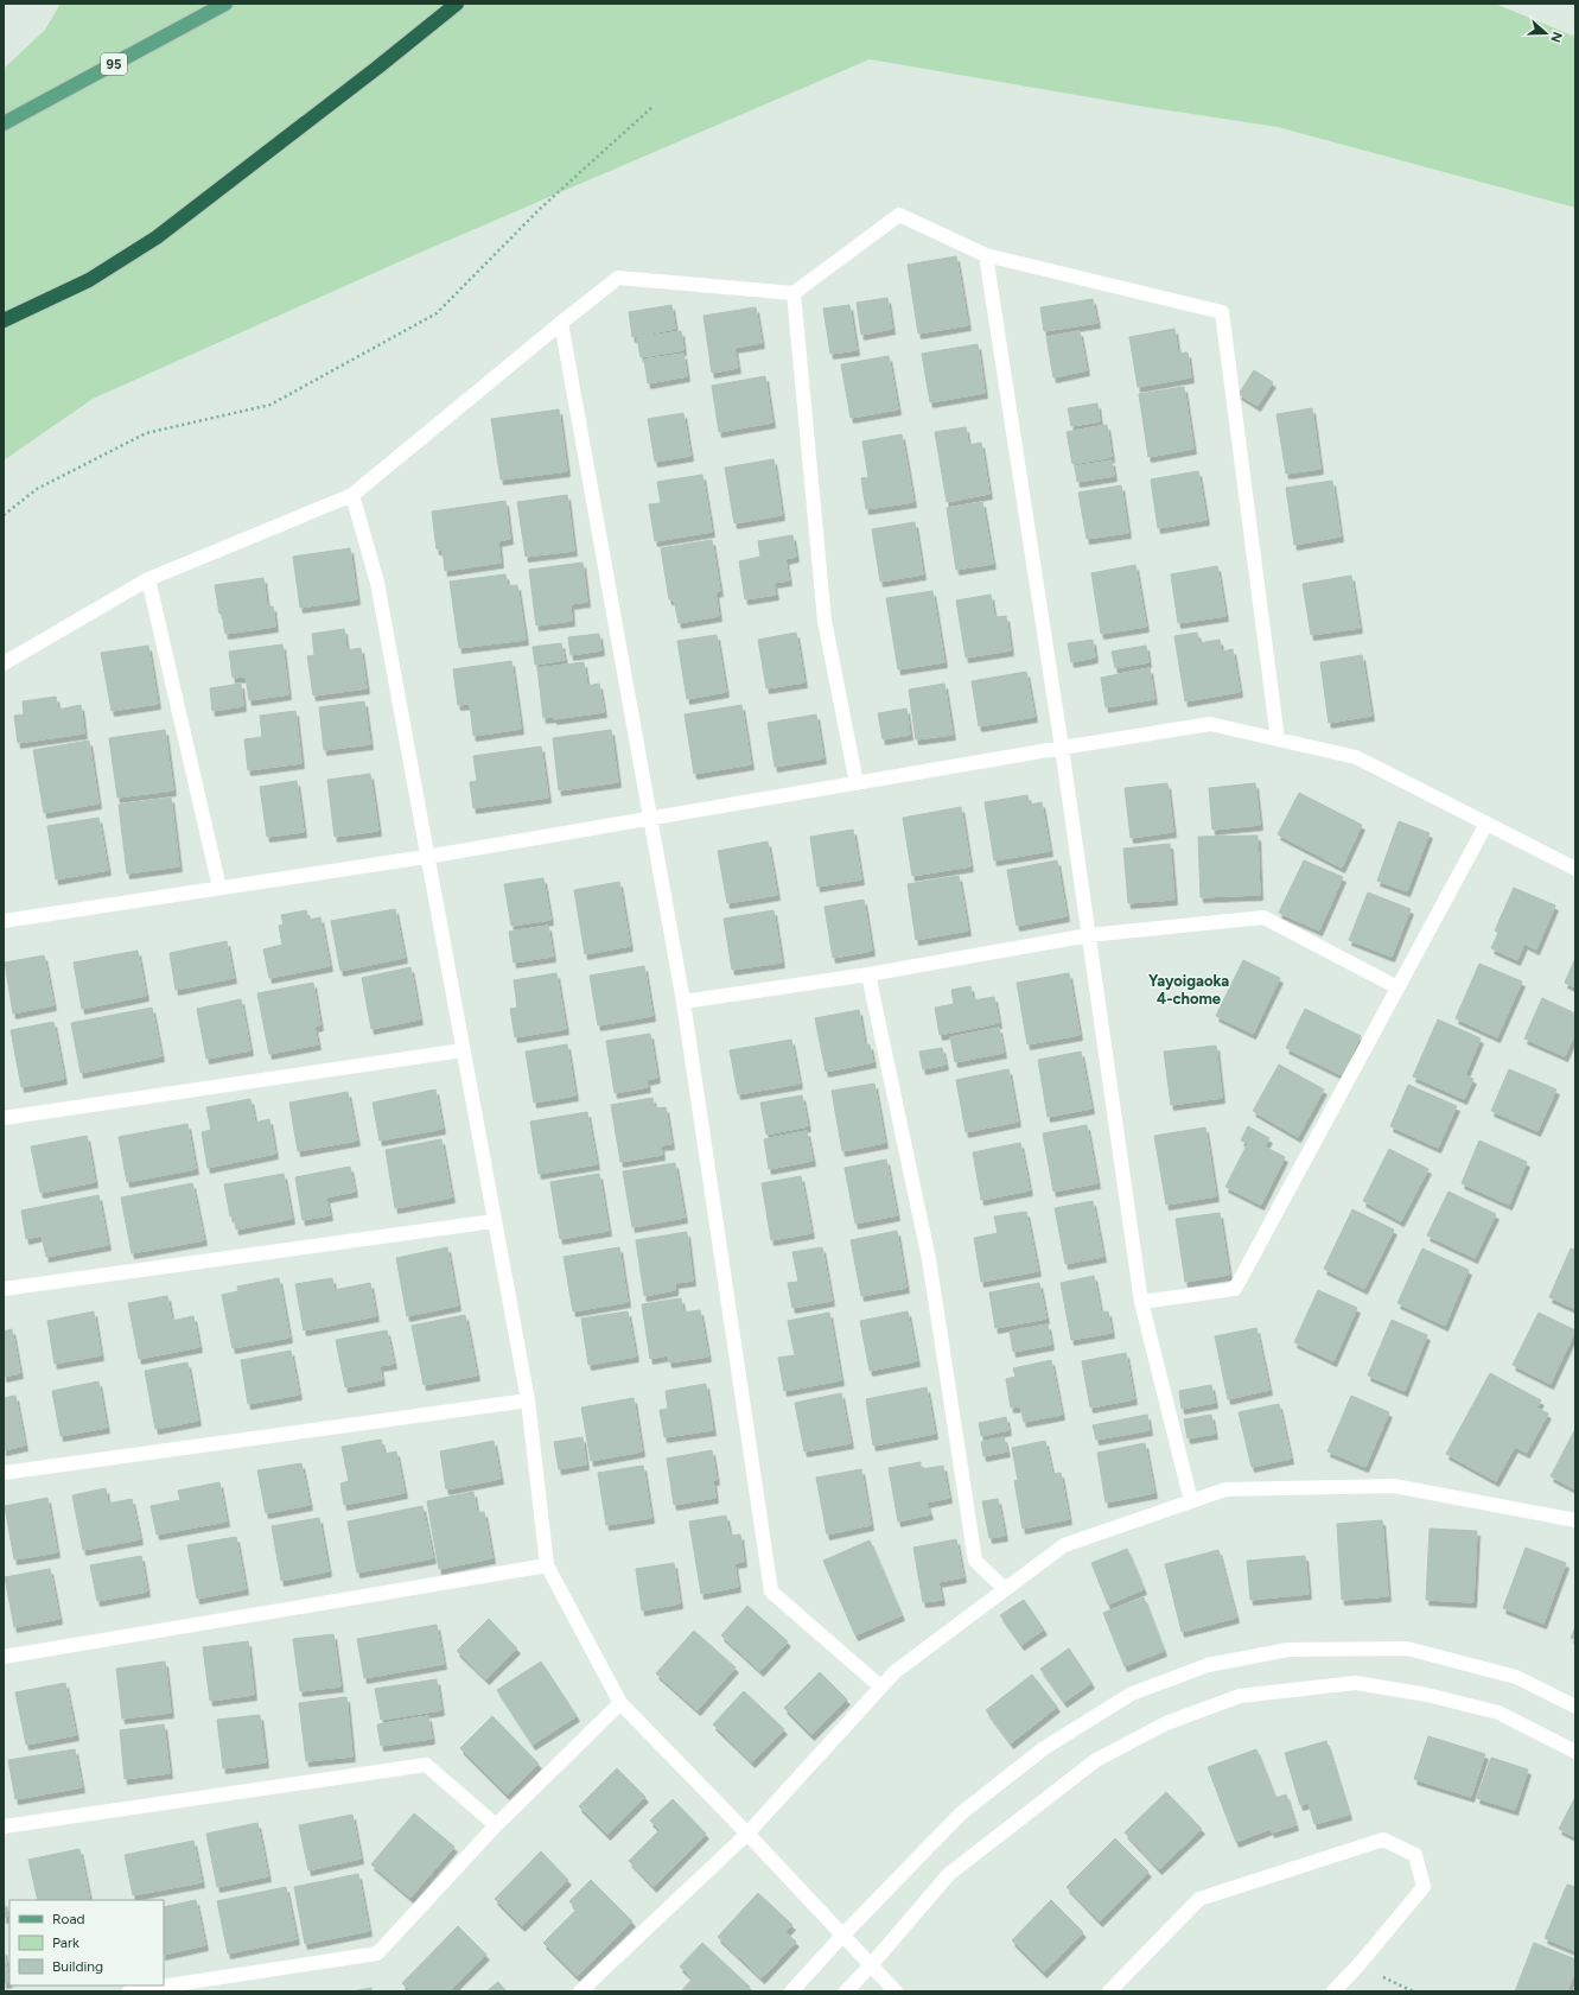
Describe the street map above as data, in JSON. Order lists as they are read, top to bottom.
{
  "streets": {
    "main road": ["95"]
  },
  "districts": ["Yayoigaoka 4-chome"],
  "legend": ["Road", "Park", "Building"],
  "north": "right"
}
